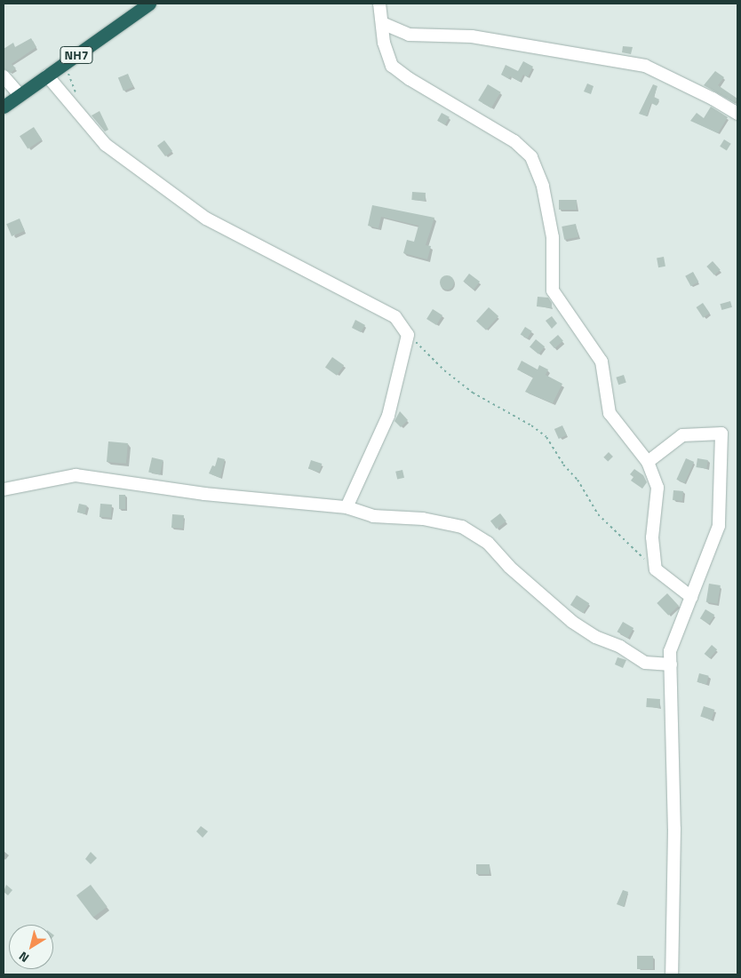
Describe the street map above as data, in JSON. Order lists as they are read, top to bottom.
{
  "streets": {
    "highway": ["NH7"]
  },
  "north": "bottom left"
}
